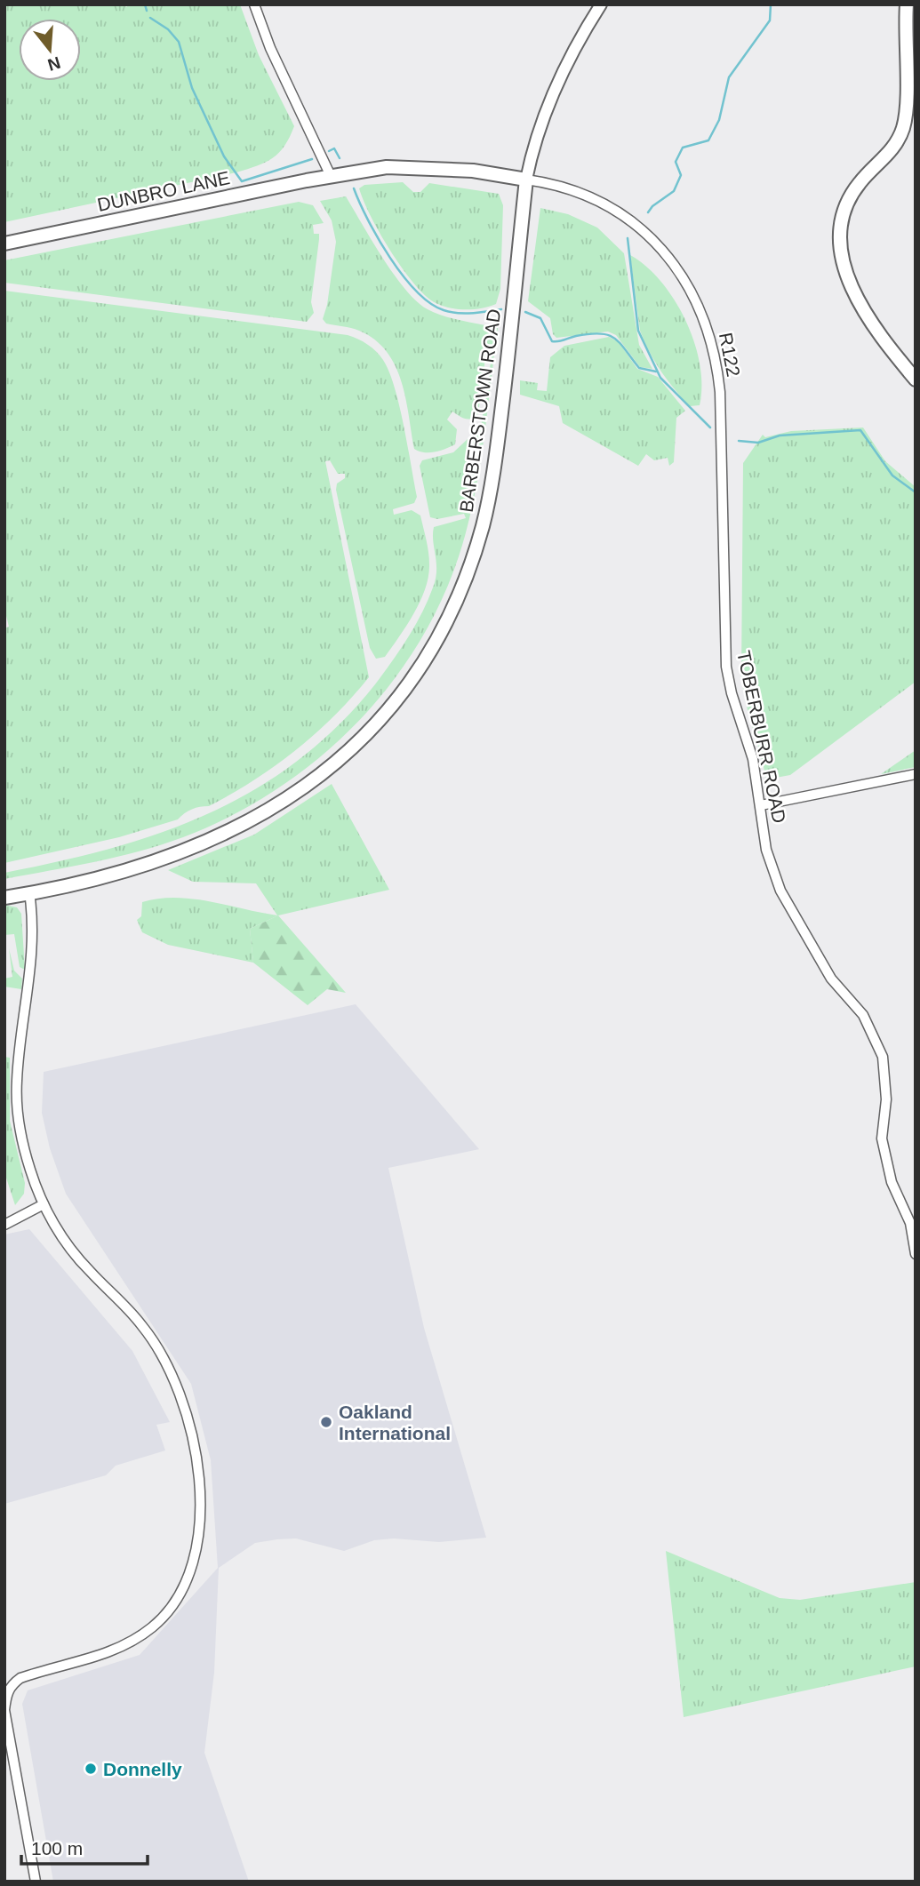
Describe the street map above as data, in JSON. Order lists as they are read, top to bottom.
{
  "streets": {
    "main road": ["DUNBRO LANE", "BARBERSTOWN ROAD"],
    "street": ["R122", "TOBERBURR ROAD"]
  },
  "crossings": [
    ["DUNBRO LANE", "R122"],
    ["DUNBRO LANE", "BARBERSTOWN ROAD"],
    ["R122", "BARBERSTOWN ROAD"],
    ["R122", "TOBERBURR ROAD"]
  ],
  "places": ["Oakland International", "Donnelly"],
  "scale_bar": "100 m",
  "north": "bottom"
}
